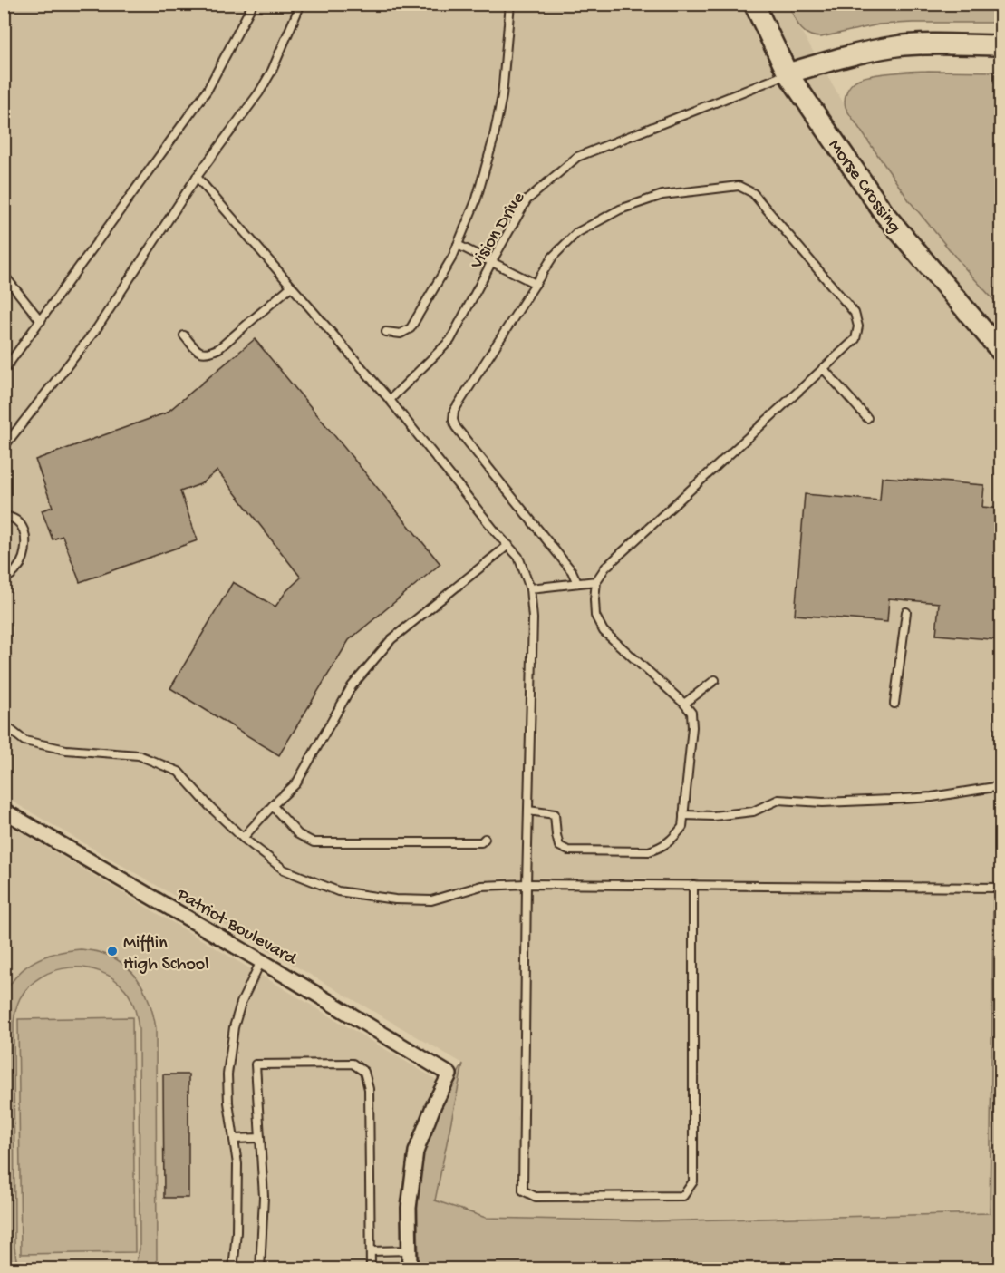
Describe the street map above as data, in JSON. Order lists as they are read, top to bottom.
{
  "streets": {
    "main road": ["Morse Crossing"],
    "street": ["Patriot Boulevard"],
    "lane": ["Vision Drive"]
  },
  "crossings": [
    ["Morse Crossing", "Vision Drive"]
  ],
  "places": ["Mifflin High School"]
}
